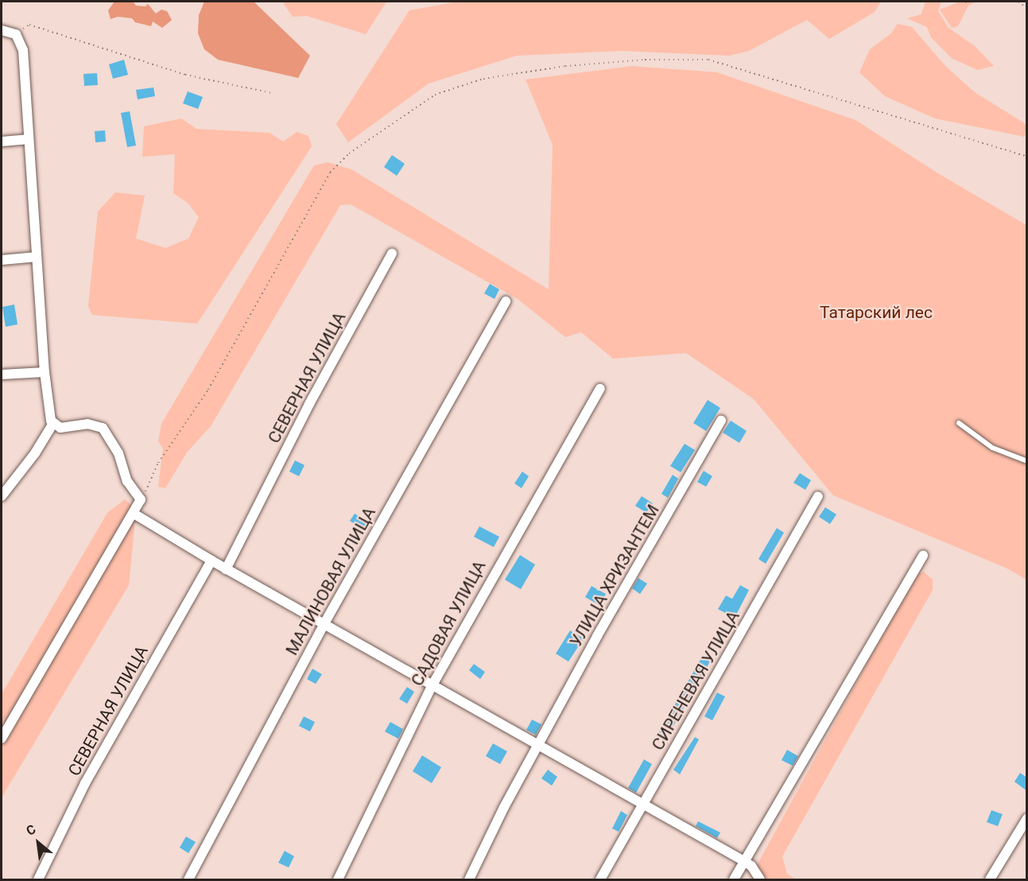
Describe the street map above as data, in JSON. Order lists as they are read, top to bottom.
{
  "streets": {
    "street": [
      "СЕВЕРНАЯ УЛИЦА",
      "УЛИЦА ХРИЗАНТЕМ",
      "МАЛИНОВАЯ УЛИЦА",
      "САДОВАЯ УЛИЦА",
      "СИРЕНЕВАЯ УЛИЦА"
    ]
  },
  "parks": ["Татарский лес"],
  "north": "top left"
}
